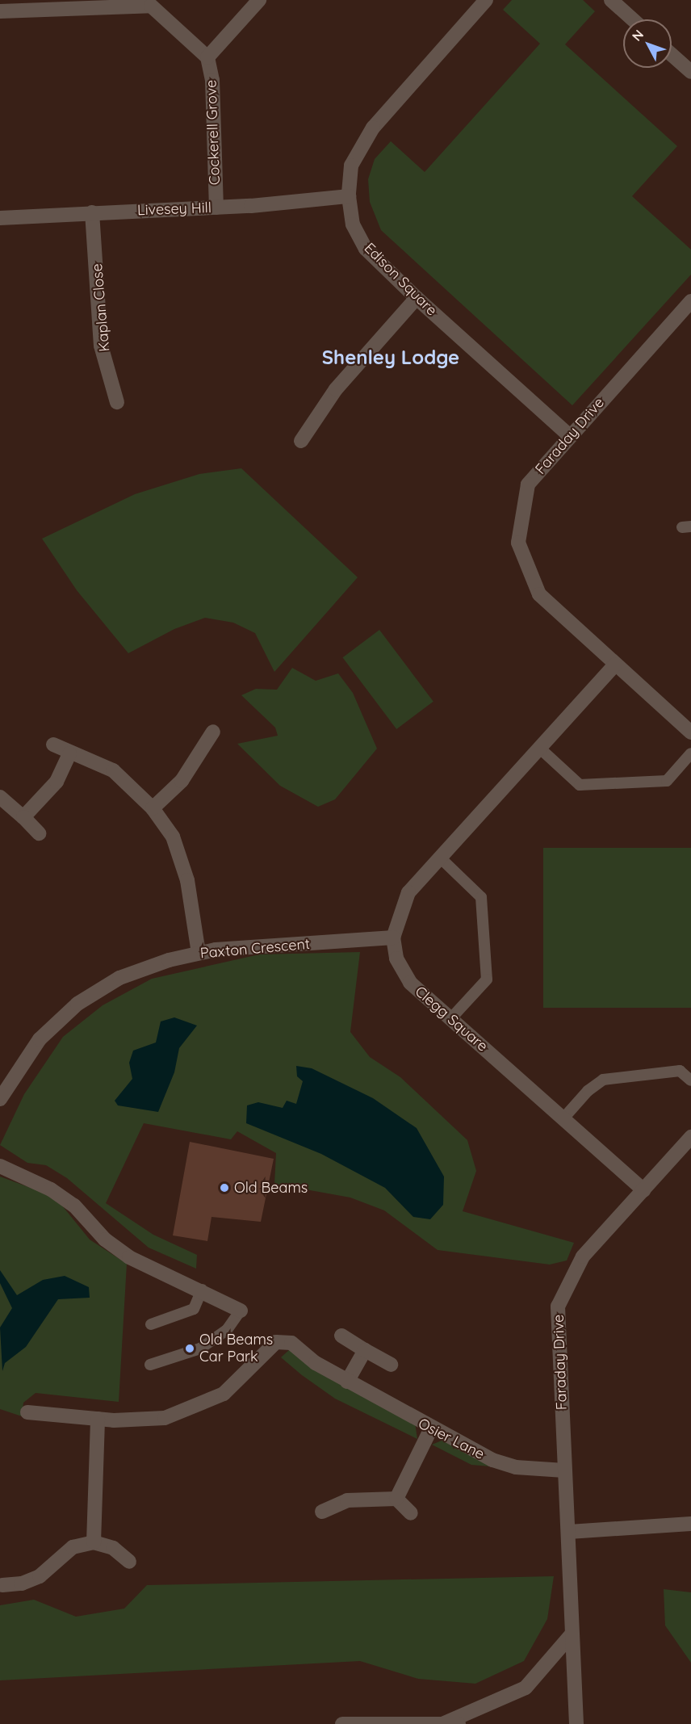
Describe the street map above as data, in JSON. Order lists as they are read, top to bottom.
{
  "streets": {
    "street": [
      "Cockerell Grove",
      "Livesey Hill",
      "Edison Square",
      "Kaplan Close",
      "Faraday Drive",
      "Paxton Crescent",
      "Clegg Square",
      "Osier Lane"
    ]
  },
  "crossings": [
    ["Cockerell Grove", "Livesey Hill"],
    ["Livesey Hill", "Edison Square"],
    ["Livesey Hill", "Kaplan Close"],
    ["Edison Square", "Faraday Drive"],
    ["Faraday Drive", "Clegg Square"],
    ["Faraday Drive", "Osier Lane"],
    ["Paxton Crescent", "Clegg Square"]
  ],
  "districts": ["Shenley Lodge"],
  "places": ["Old Beams", "Old Beams Car Park"],
  "north": "top left"
}
